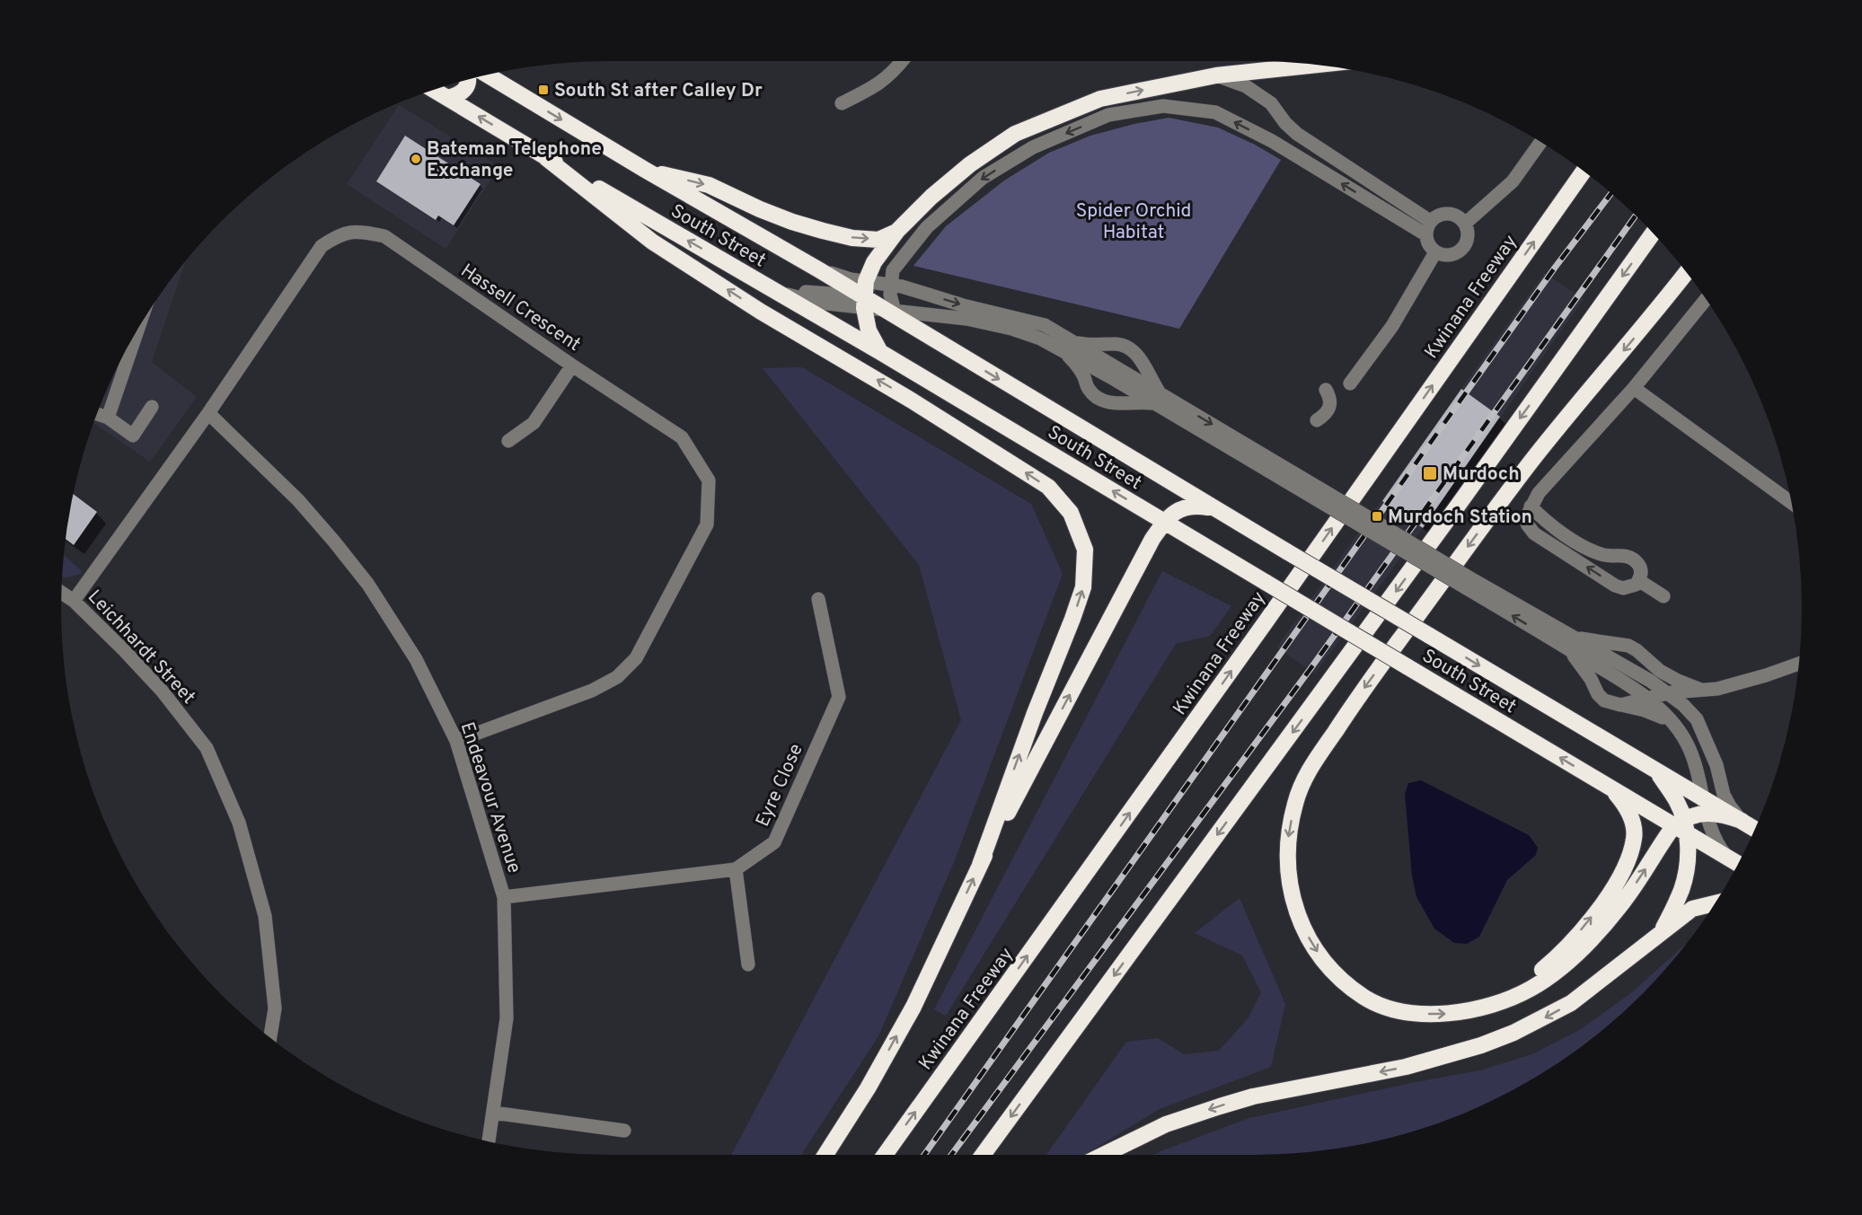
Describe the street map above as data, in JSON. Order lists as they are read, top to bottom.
{
  "streets": {
    "highway": ["South Street", "Kwinana Freeway"],
    "street": [
      "Hassell Crescent",
      "Leichhardt Street",
      "Eyre Close",
      "Endeavour Avenue"
    ]
  },
  "crossings": [
    ["Hassell Crescent", "Leichhardt Street"],
    ["Hassell Crescent", "Endeavour Avenue"],
    ["Eyre Close", "Endeavour Avenue"]
  ],
  "parks": ["Spider Orchid Habitat"],
  "places": {
    "transit": ["South St after Calley Dr", "Murdoch", "Murdoch Station"],
    "other": ["Bateman Telephone Exchange"]
  }
}
